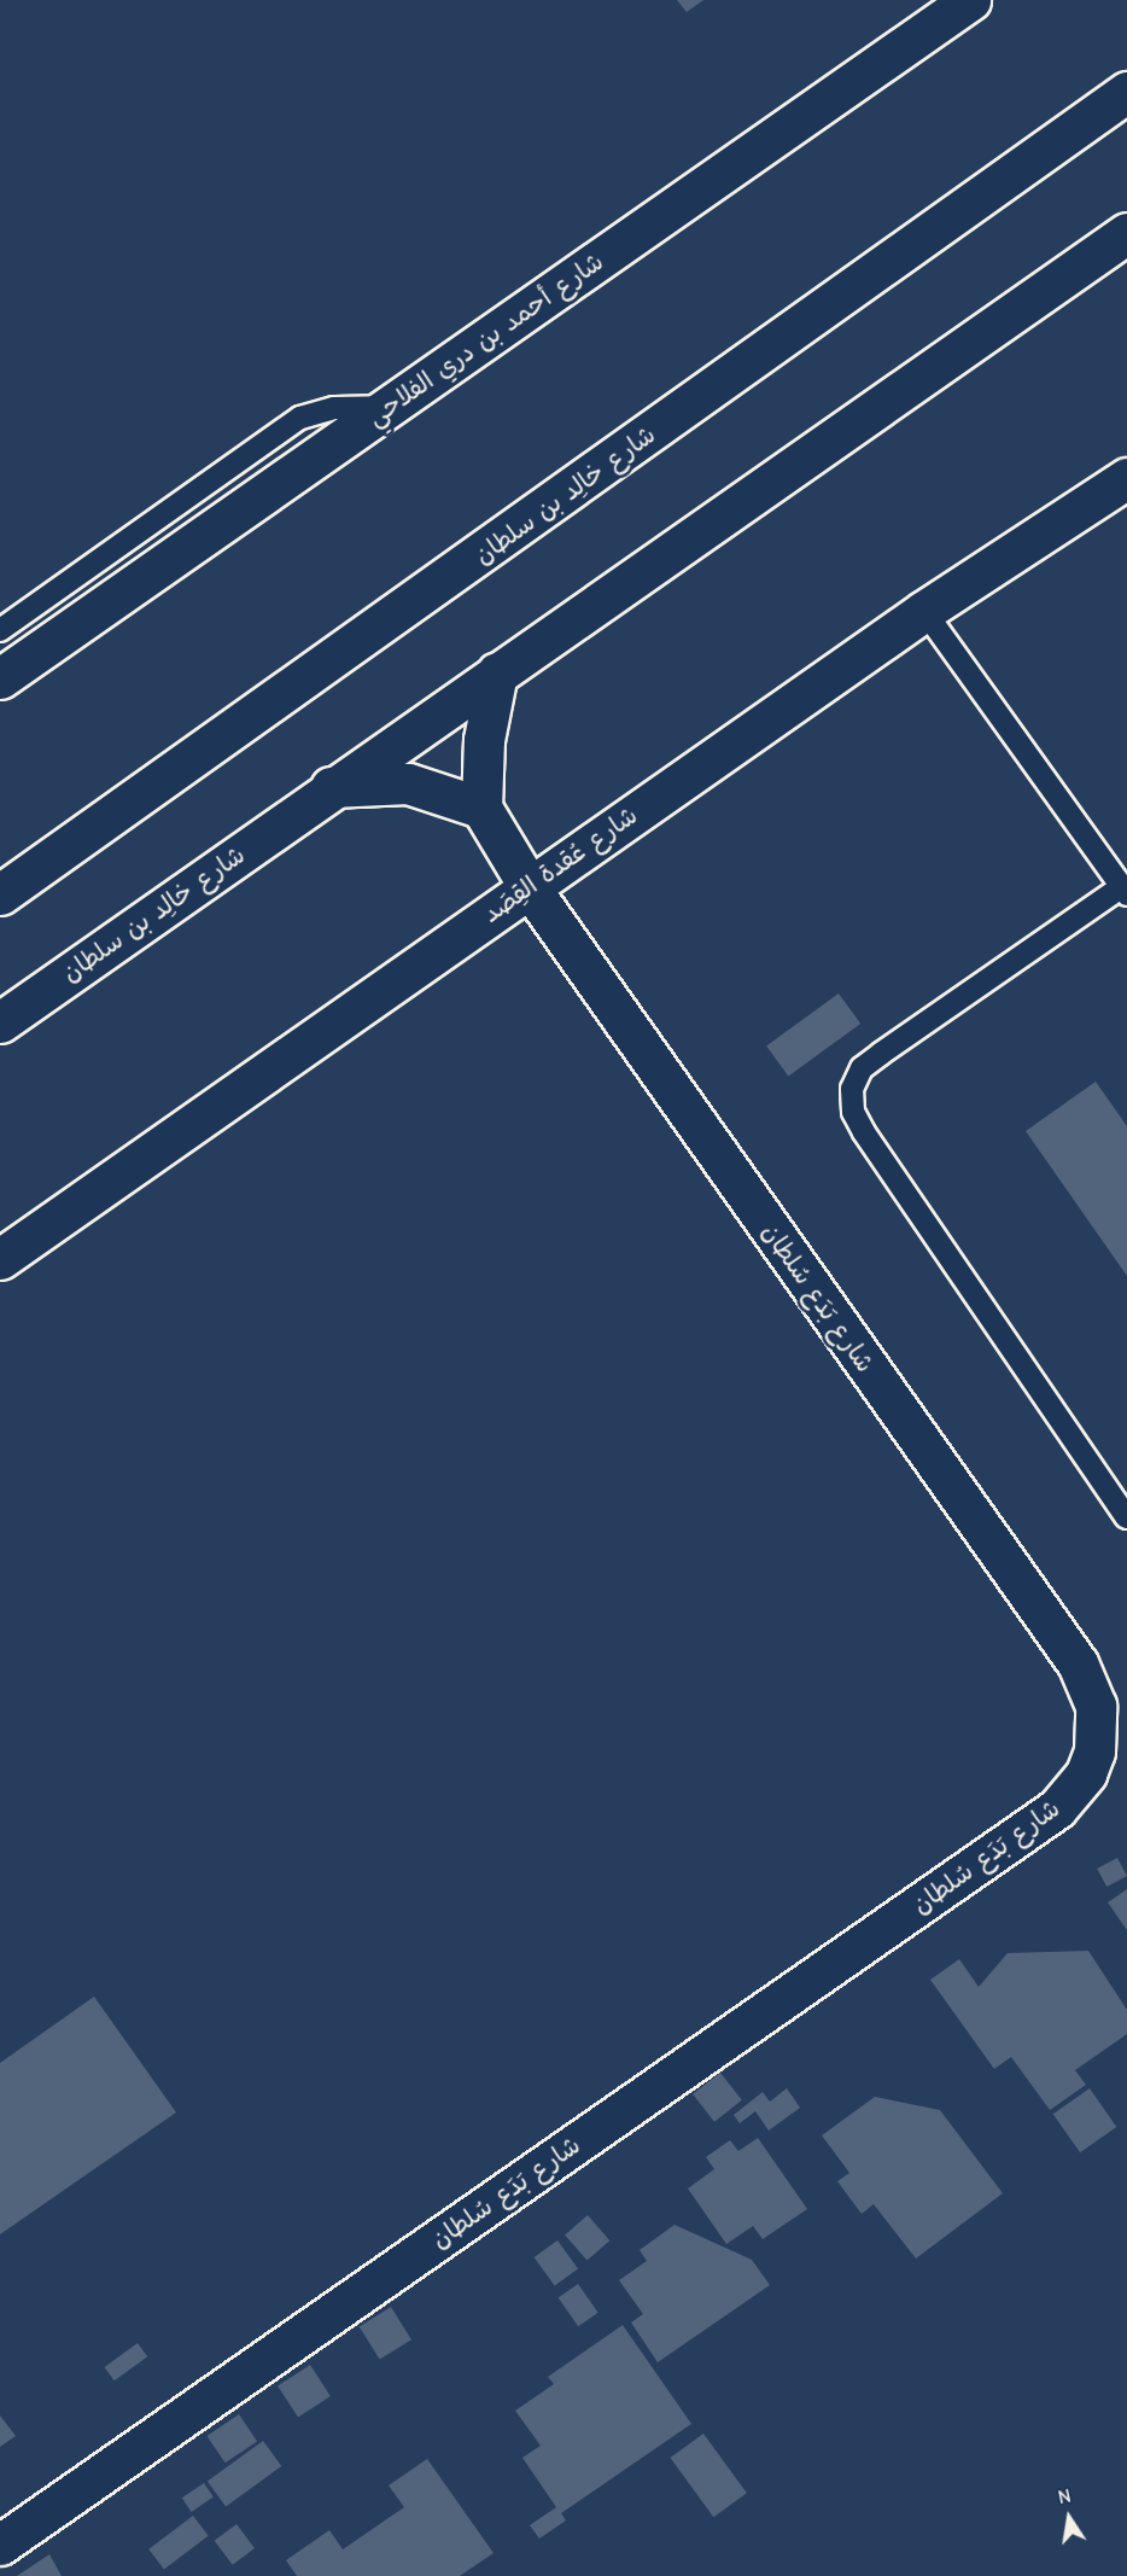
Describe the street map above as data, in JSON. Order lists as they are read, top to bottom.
{
  "streets": {
    "street": [
      "شارع أحمد بن دري الفلاحي",
      "شارع خالِد بن سلطان",
      "شارع عُقدة القِصَد",
      "شارع بَدَع سُلطان"
    ]
  },
  "crossings": [
    ["شارع عُقدة القِصَد", "شارع بَدَع سُلطان"]
  ],
  "north": "top"
}
